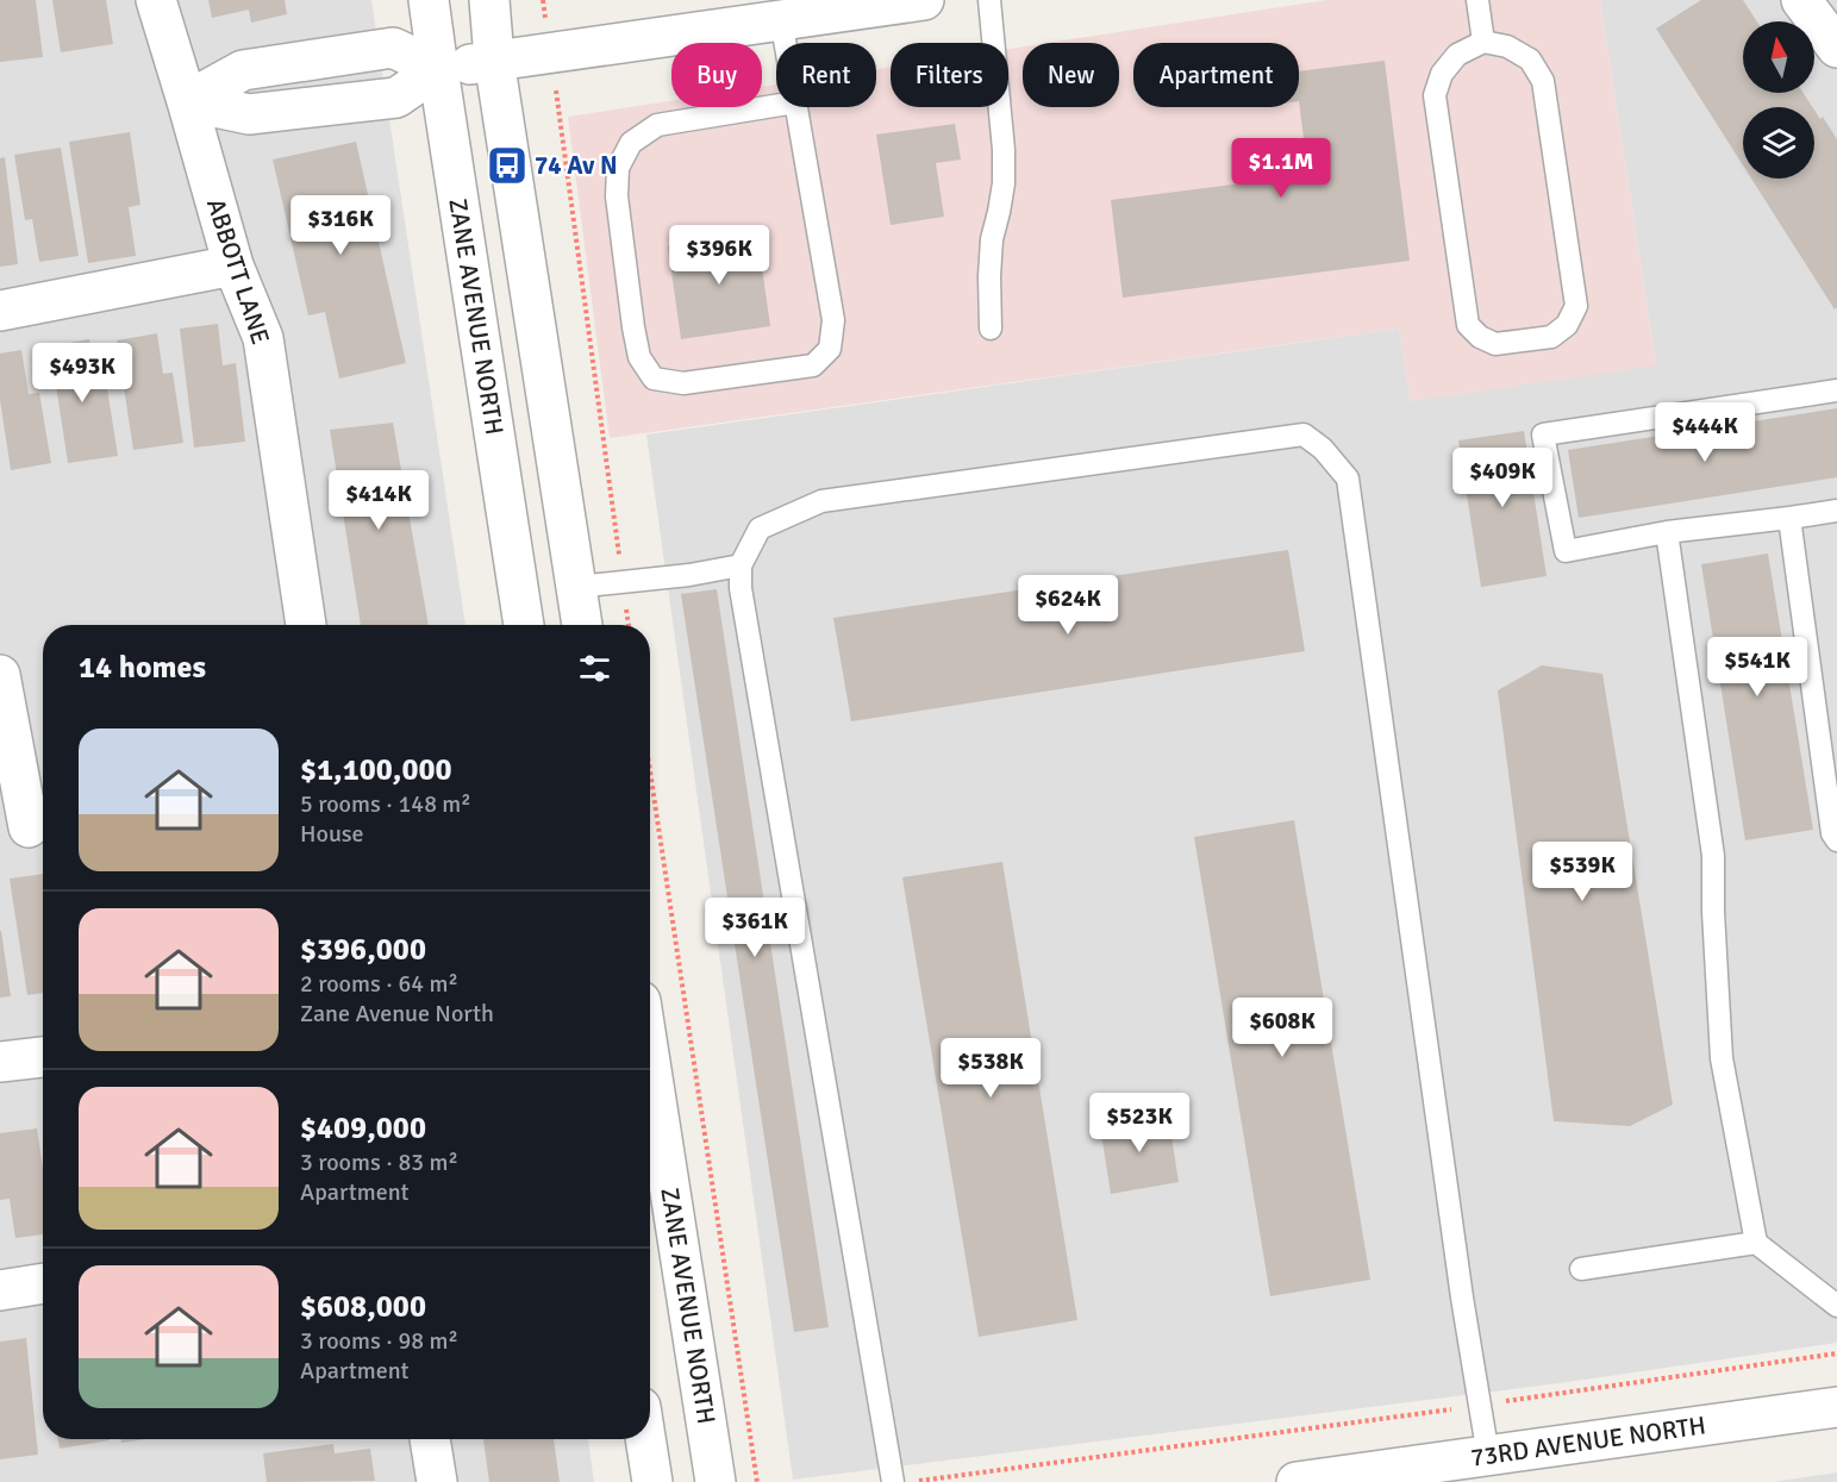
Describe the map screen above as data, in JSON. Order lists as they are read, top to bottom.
{
  "streets": {
    "street": ["ABBOTT LANE", "ZANE AVENUE NORTH", "73RD AVENUE NORTH"]
  },
  "places": {
    "bus stop": ["74 Av N"]
  },
  "north": "top",
  "page": {
    "chip": [
      "Buy",
      "Rent",
      "Filters",
      "New",
      "Apartment"
    ],
    "price": [
      "$1.1M",
      "$316K",
      "$396K",
      "$493K",
      "$444K",
      "$409K",
      "$414K",
      "$624K",
      "$541K",
      "$539K",
      "$361K",
      "$608K",
      "$538K",
      "$523K"
    ],
    "heading": "14 homes",
    "list": [
      {
        "name": "$1,100,000",
        "note": "5 rooms · 148 m² · House"
      },
      {
        "name": "$396,000",
        "note": "2 rooms · 64 m² · Zane Avenue North"
      },
      {
        "name": "$409,000",
        "note": "3 rooms · 83 m² · Apartment"
      },
      {
        "name": "$608,000",
        "note": "3 rooms · 98 m² · Apartment"
      }
    ]
  }
}
